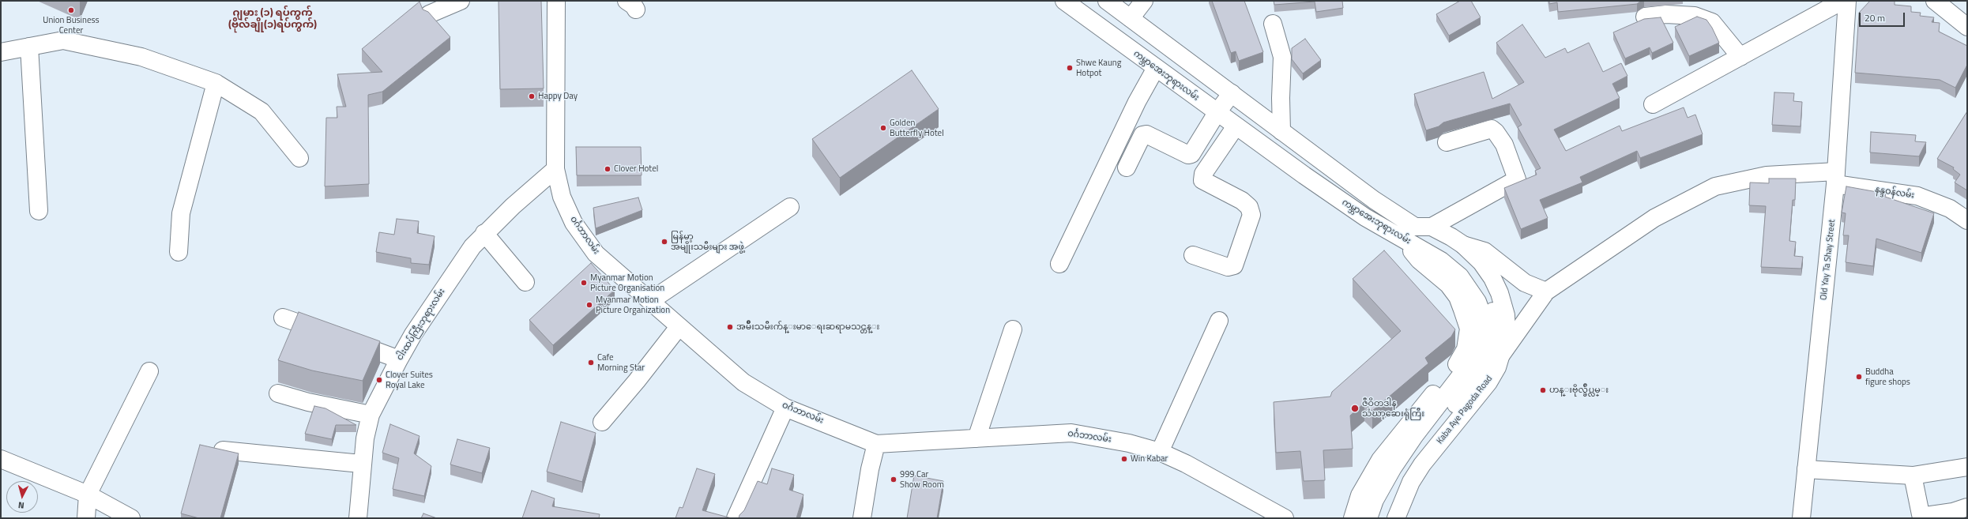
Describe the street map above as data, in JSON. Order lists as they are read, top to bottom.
{
  "streets": {
    "street": [
      "ကမ္ဘာအေးဘုရားလမ်း",
      "နန္ဒဝန်လမ်း",
      "ဝင်္ဂဘာလမ်း",
      "Old Yay Ta Shay Street",
      "ငါးထပ်ကြီးဘုရားလမ်း",
      "Kaba Aye Pagoda Road"
    ]
  },
  "crossings": [
    ["ကမ္ဘာအေးဘုရားလမ်း", "Kaba Aye Pagoda Road"],
    ["နန္ဒဝန်လမ်း", "Old Yay Ta Shay Street"],
    ["ဝင်္ဂဘာလမ်း", "ငါးထပ်ကြီးဘုရားလမ်း"]
  ],
  "districts": ["ဂျမား (၁) ရပ်ကွက် (ဗိုလ်ချို(၁)ရပ်ကွက်)"],
  "places": [
    "Union Business Center",
    "Shwe Kaung Hotpot",
    "Happy Day",
    "Golden Butterfly Hotel",
    "Clover Hotel",
    "မြန်မာ့ အမျိုးသမီးများ အဖွဲ့",
    "Myanmar Motion Picture Organisation",
    "Myanmar Motion Picture Organization",
    "အမ်ိဳးသမီးက်န္းမာေရးဆရာမသင္တန္း",
    "Cafe Morning Star",
    "Buddha figure shops",
    "Clover Suites Royal Lake",
    "ဟန္းဗိုလ္ခ်ဳပ္လမ္း",
    "ဇီဝိတဒါန သံဃာ့ဆေးရုံကြီး",
    "Win Kabar",
    "999 Car Show Room"
  ],
  "scale_bar": "20 m",
  "north": "bottom"
}
